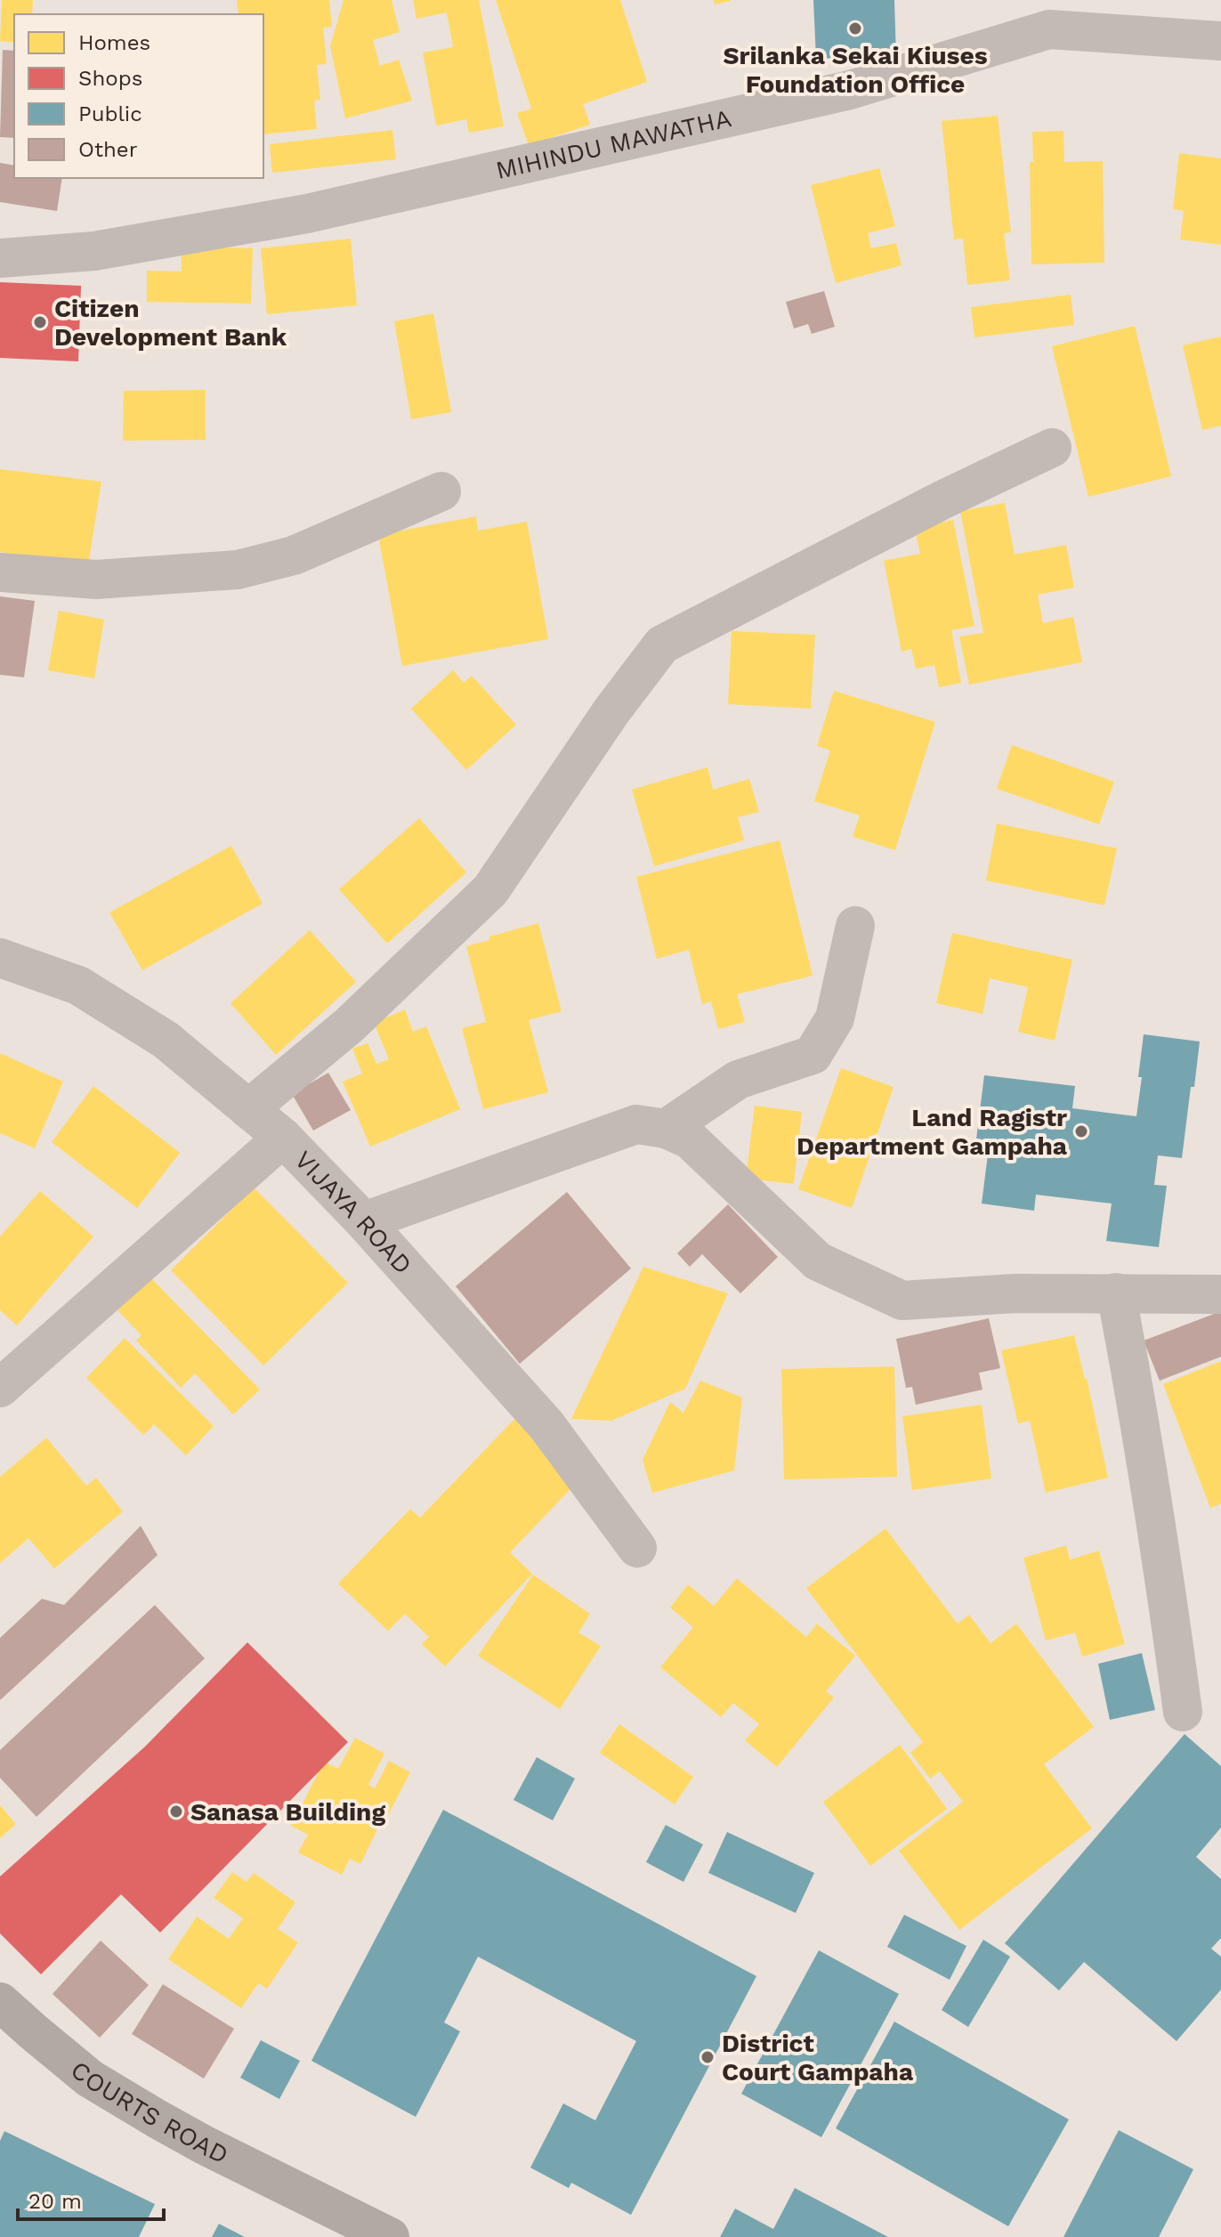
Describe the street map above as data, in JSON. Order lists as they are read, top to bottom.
{
  "streets": {
    "main road": ["COURTS ROAD"],
    "street": ["MIHINDU MAWATHA", "VIJAYA ROAD"]
  },
  "places": [
    "Srilanka Sekai Kiuses Foundation Office",
    "Citizen Development Bank",
    "Land Ragistr Department Gampaha",
    "Sanasa Building",
    "District Court Gampaha"
  ],
  "legend": [
    "Homes",
    "Shops",
    "Public",
    "Other"
  ],
  "scale_bar": "20 m"
}
